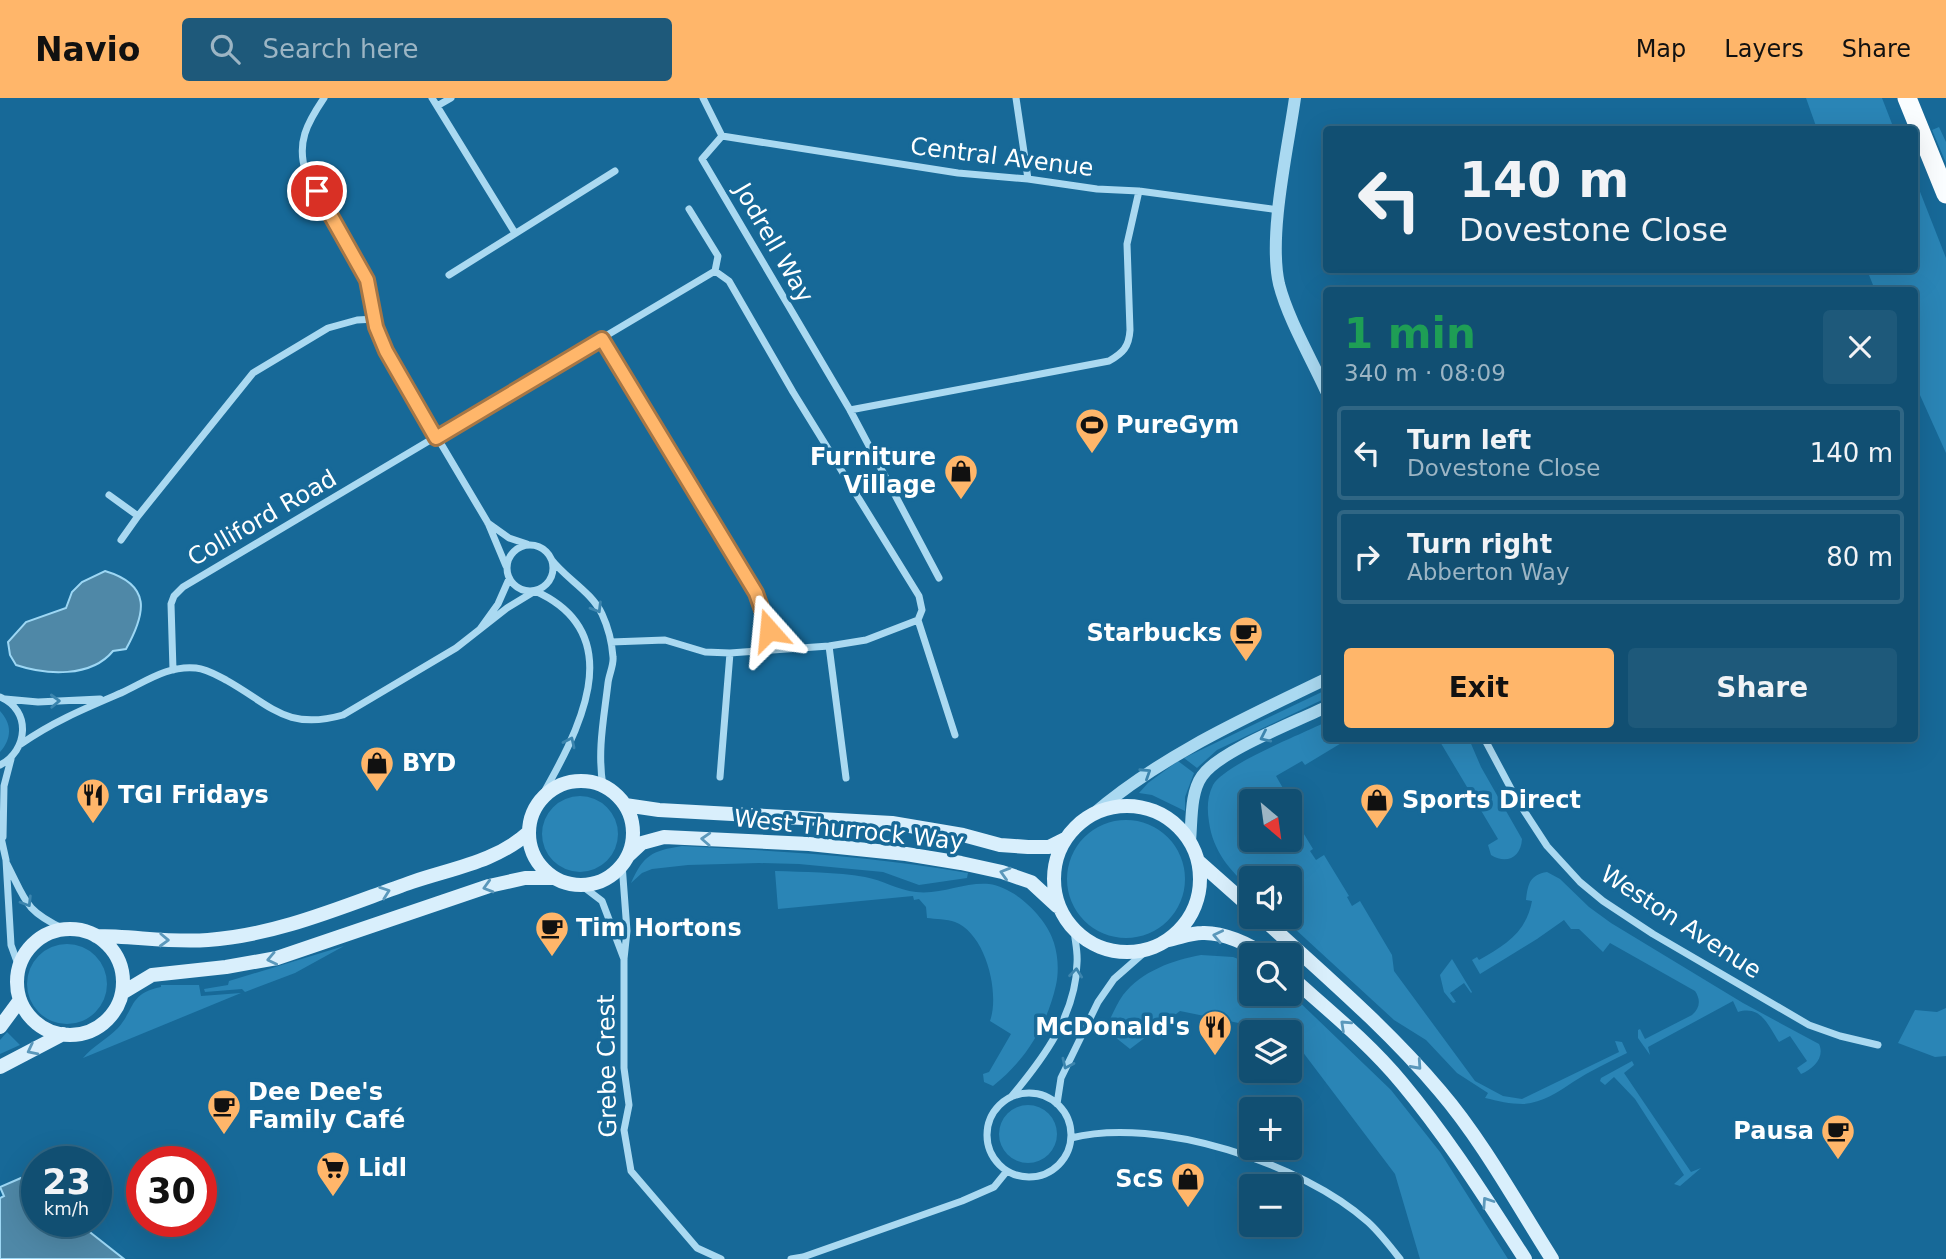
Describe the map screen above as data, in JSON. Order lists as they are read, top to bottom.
{
  "streets": {
    "main road": ["West Thurrock Way"],
    "street": [
      "Central Avenue",
      "Jodrell Way",
      "Colliford Road",
      "Weston Avenue",
      "Grebe Crest"
    ]
  },
  "crossings": [
    ["Central Avenue", "Jodrell Way"],
    ["West Thurrock Way", "Grebe Crest"]
  ],
  "places": {
    "sports": ["PureGym"],
    "shop": [
      "Furniture Village",
      "BYD",
      "Sports Direct",
      "ScS"
    ],
    "cafe": [
      "Starbucks",
      "Tim Hortons",
      "Dee Dee's Family Café",
      "Pausa"
    ],
    "restaurant": ["TGI Fridays", "McDonald's"],
    "supermarket": ["Lidl"]
  },
  "north": "bottom right",
  "page": {
    "header": "Navio",
    "search": "Search here",
    "nav": ["Map", "Layers", "Share"],
    "turn": ["140 m", "Dovestone Close"],
    "heading": ["1 min", "340 m · 08:09"],
    "list": [
      {
        "name": "Turn left",
        "note": "Dovestone Close",
        "value": "140 m"
      },
      {
        "name": "Turn right",
        "note": "Abberton Way",
        "value": "80 m"
      }
    ],
    "buttons": ["Exit", "Share"],
    "map_buttons": ["+", "−"],
    "speed": "23 km/h",
    "limit": "30"
  }
}
